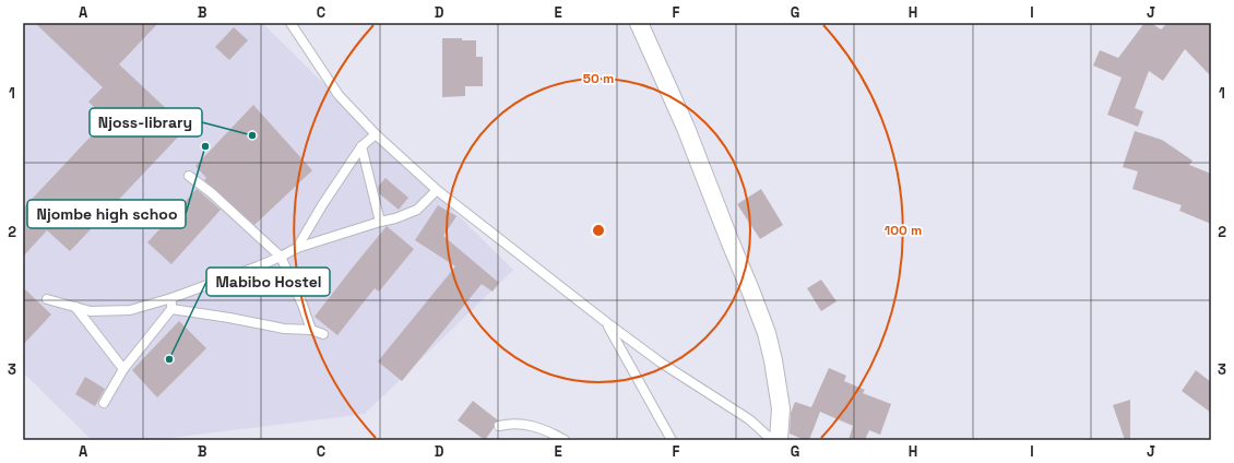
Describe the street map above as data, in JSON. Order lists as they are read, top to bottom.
{
  "places": ["Njoss-library", "Njombe high schoo", "Mabibo Hostel"],
  "grid": {
    "columns": [
      "A",
      "B",
      "C",
      "D",
      "E",
      "F",
      "G",
      "H",
      "I",
      "J"
    ],
    "rows": ["1", "2", "3"]
  },
  "rings": ["50 m", "100 m"]
}
